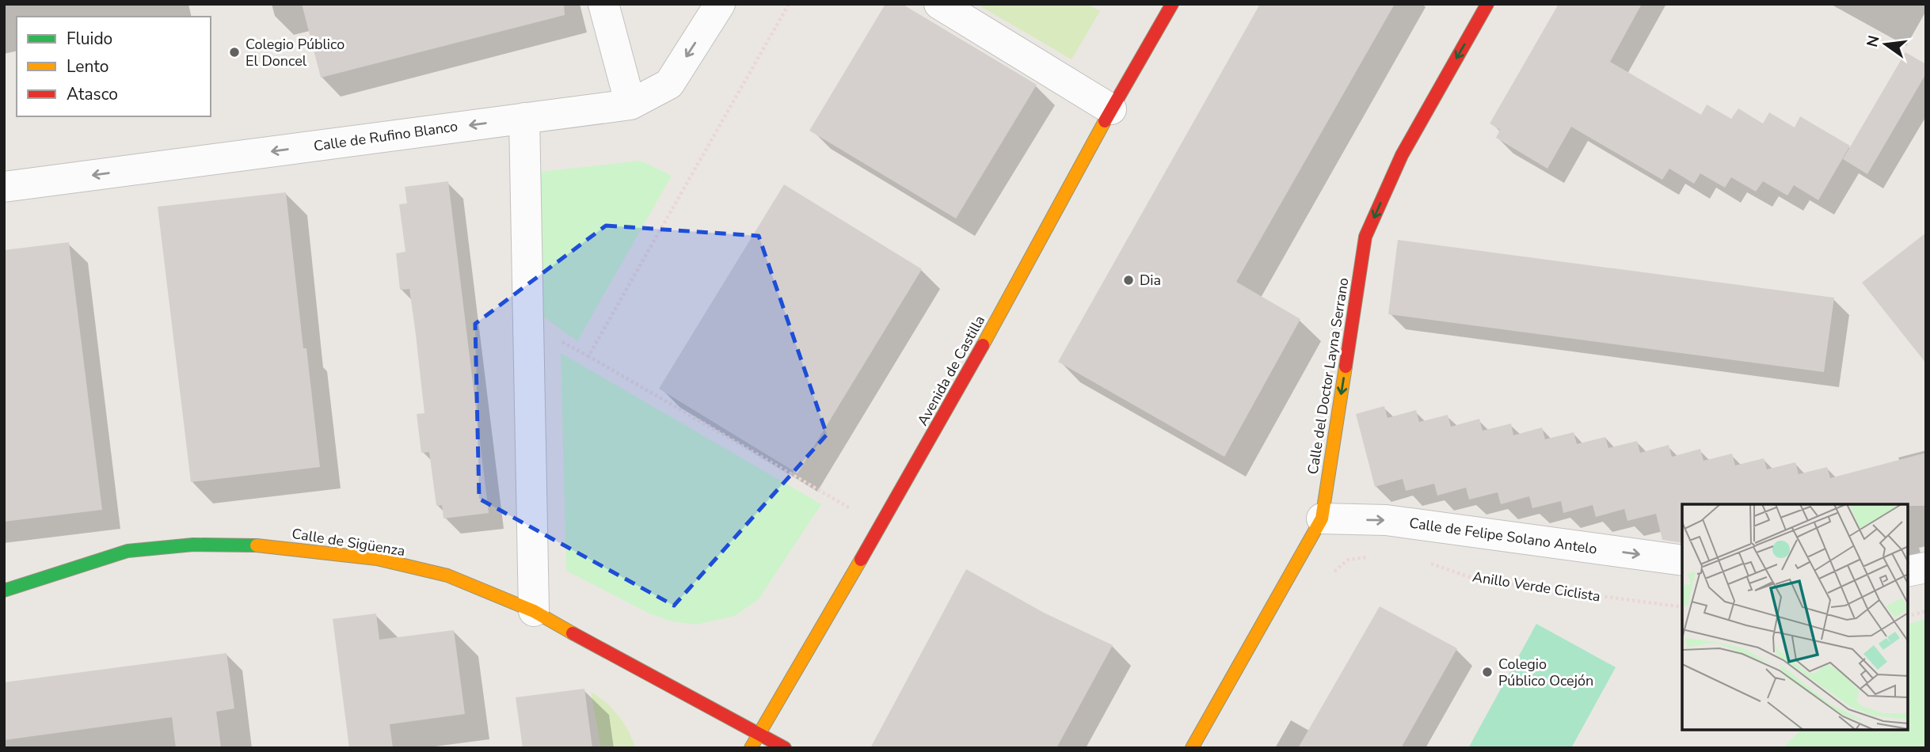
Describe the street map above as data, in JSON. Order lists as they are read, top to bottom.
{
  "streets": {
    "street": [
      "Calle de Rufino Blanco",
      "Avenida de Castilla",
      "Calle del Doctor Layna Serrano",
      "Calle de Felipe Solano Antelo",
      "Calle de Sigüenza"
    ],
    "path": ["Anillo Verde Ciclista"]
  },
  "crossings": [
    ["Avenida de Castilla", "Calle de Sigüenza"],
    ["Calle del Doctor Layna Serrano", "Calle de Felipe Solano Antelo"]
  ],
  "one_way": ["Calle de Rufino Blanco", "Calle del Doctor Layna Serrano", "Calle de Felipe Solano Antelo"],
  "places": ["Colegio Público El Doncel", "Dia", "Colegio Público Ocejón"],
  "legend": ["Fluido", "Lento", "Atasco"],
  "north": "left"
}
